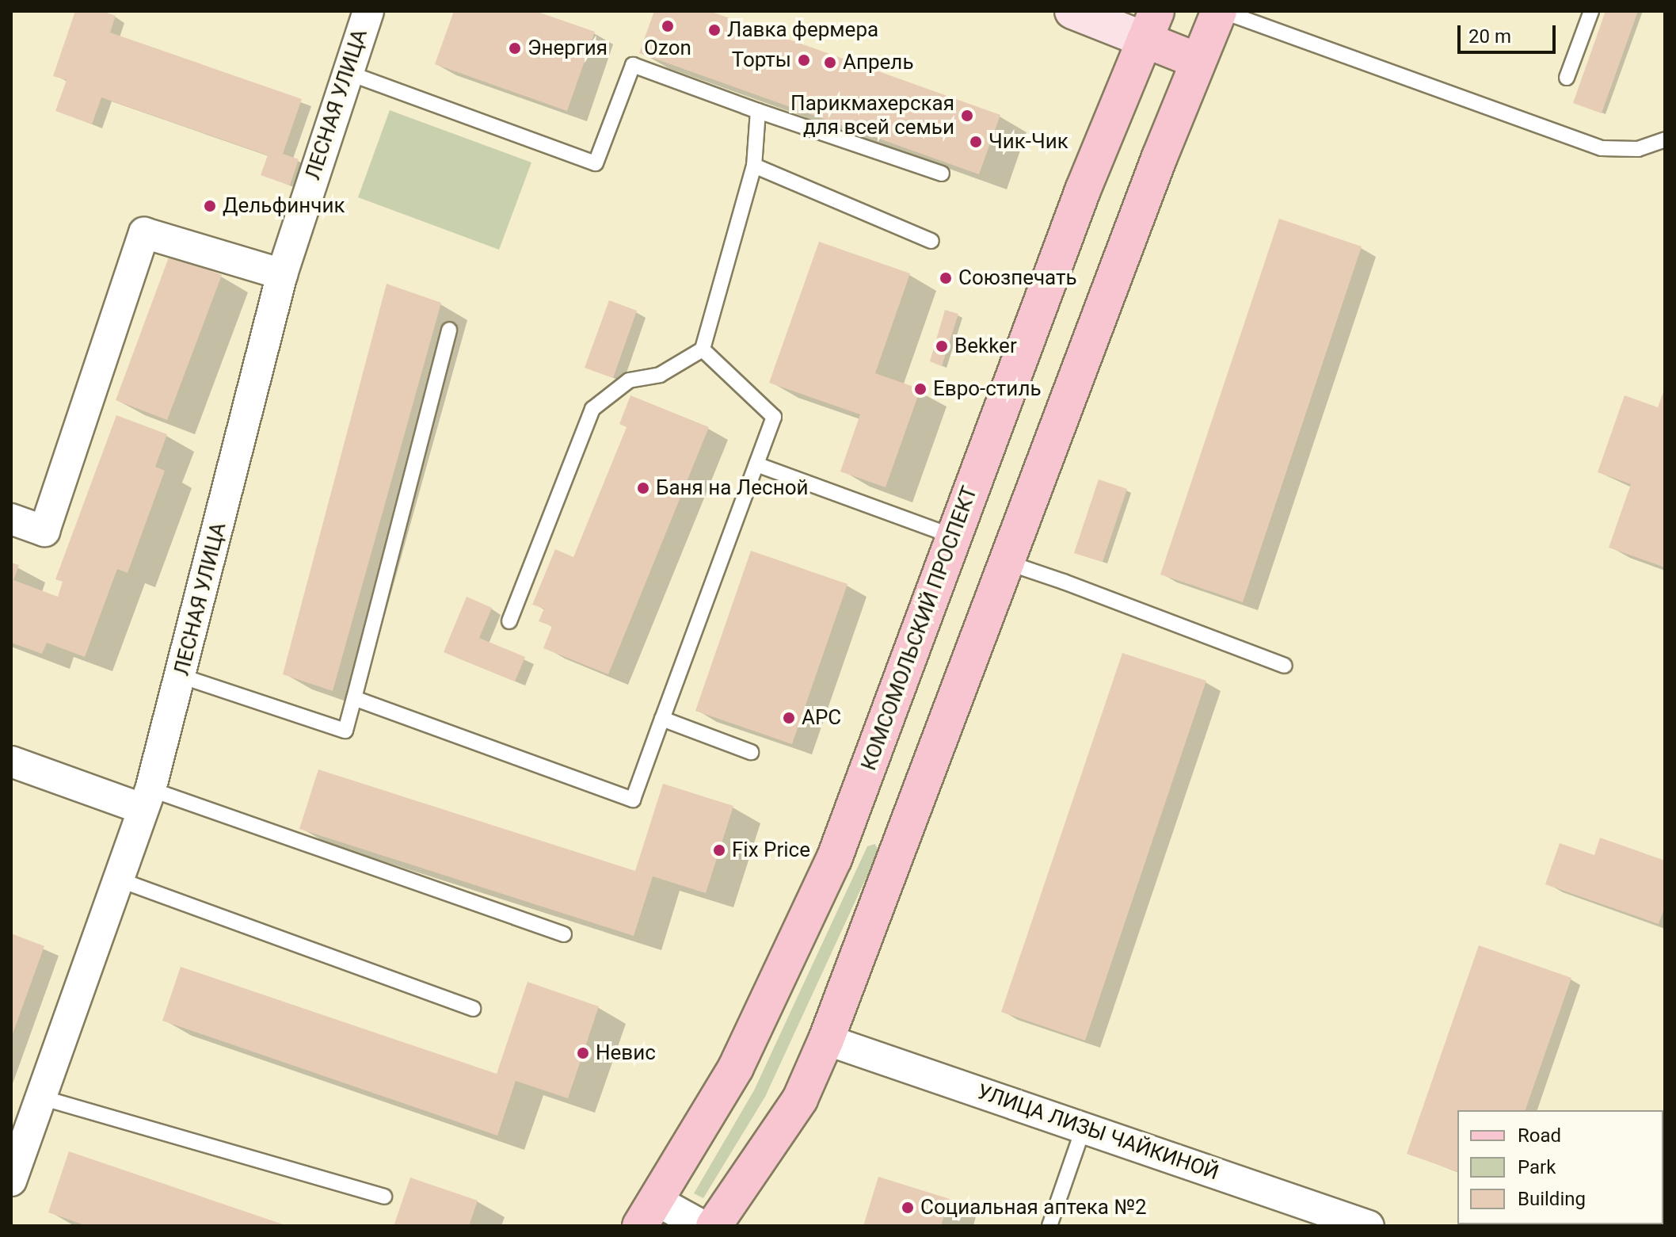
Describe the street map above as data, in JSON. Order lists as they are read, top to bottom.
{
  "streets": {
    "main road": ["КОМСОМОЛЬСКИЙ ПРОСПЕКТ"],
    "street": ["ЛЕСНАЯ УЛИЦА", "УЛИЦА ЛИЗЫ ЧАЙКИНОЙ"]
  },
  "places": [
    "Ozon",
    "Лавка фермера",
    "Энергия",
    "Торты",
    "Апрель",
    "Парикмахерская для всей семьи",
    "Чик-Чик",
    "Дельфинчик",
    "Союзпечать",
    "Bekker",
    "Евро-стиль",
    "Баня на Лесной",
    "АРС",
    "Fix Price",
    "Невис",
    "Социальная аптека №2"
  ],
  "legend": ["Road", "Park", "Building"],
  "scale_bar": "20 m"
}
